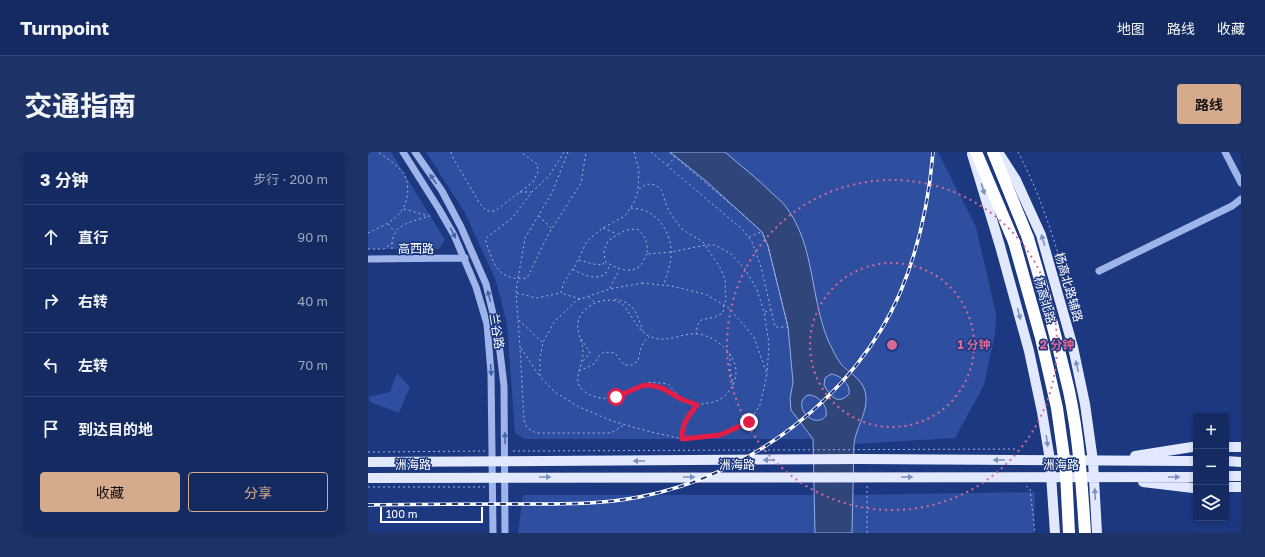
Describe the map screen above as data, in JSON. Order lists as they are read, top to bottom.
{
  "streets": {
    "highway": ["杨高北路"],
    "main road": ["杨高北路辅路", "洲海路"],
    "street": ["高西路", "兰谷路"]
  },
  "crossings": [
    ["高西路", "兰谷路"],
    ["杨高北路辅路", "洲海路"],
    ["兰谷路", "洲海路"]
  ],
  "scale_bar": "100 m",
  "page": {
    "header": "Turnpoint",
    "nav": ["地图", "路线", "收藏"],
    "title": "交通指南",
    "buttons": [
      "路线",
      ["收藏", "分享"]
    ],
    "heading": ["3 分钟", "步行 · 200 m"],
    "list": [
      ["直行", "90 m"],
      ["右转", "40 m"],
      ["左转", "70 m"],
      "到达目的地"
    ],
    "map_buttons": ["+", "−"],
    "scale": "100 m"
  },
  "rings": ["1 分钟", "2 分钟"]
}
